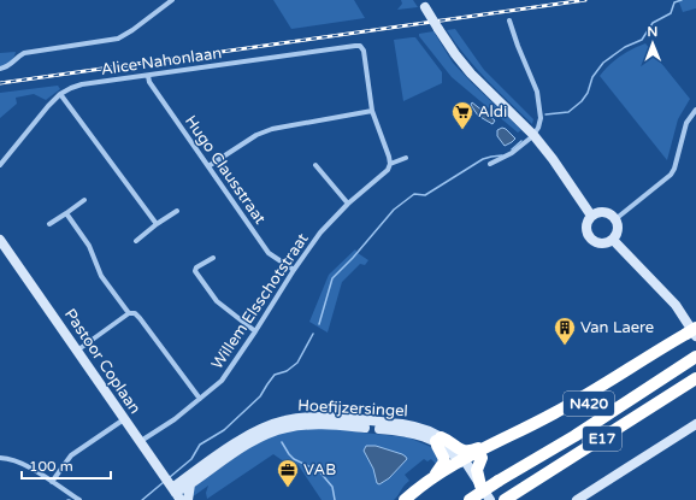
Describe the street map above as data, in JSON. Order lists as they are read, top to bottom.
{
  "streets": {
    "highway": ["N420", "E17"],
    "street": [
      "Alice Nahonlaan",
      "Hugo Clausstraat",
      "Willem Elsschotstraat",
      "Pastoor Coplaan",
      "Hoefijzersingel"
    ]
  },
  "crossings": [
    ["Alice Nahonlaan", "Hugo Clausstraat"],
    ["Hugo Clausstraat", "Willem Elsschotstraat"],
    ["Willem Elsschotstraat", "Pastoor Coplaan"],
    ["Pastoor Coplaan", "Hoefijzersingel"],
    ["N420", "Hoefijzersingel"]
  ],
  "places": {
    "supermarket": ["Aldi"],
    "building": ["Van Laere"],
    "office": ["VAB"]
  },
  "scale_bar": "100 m",
  "north": "top"
}
